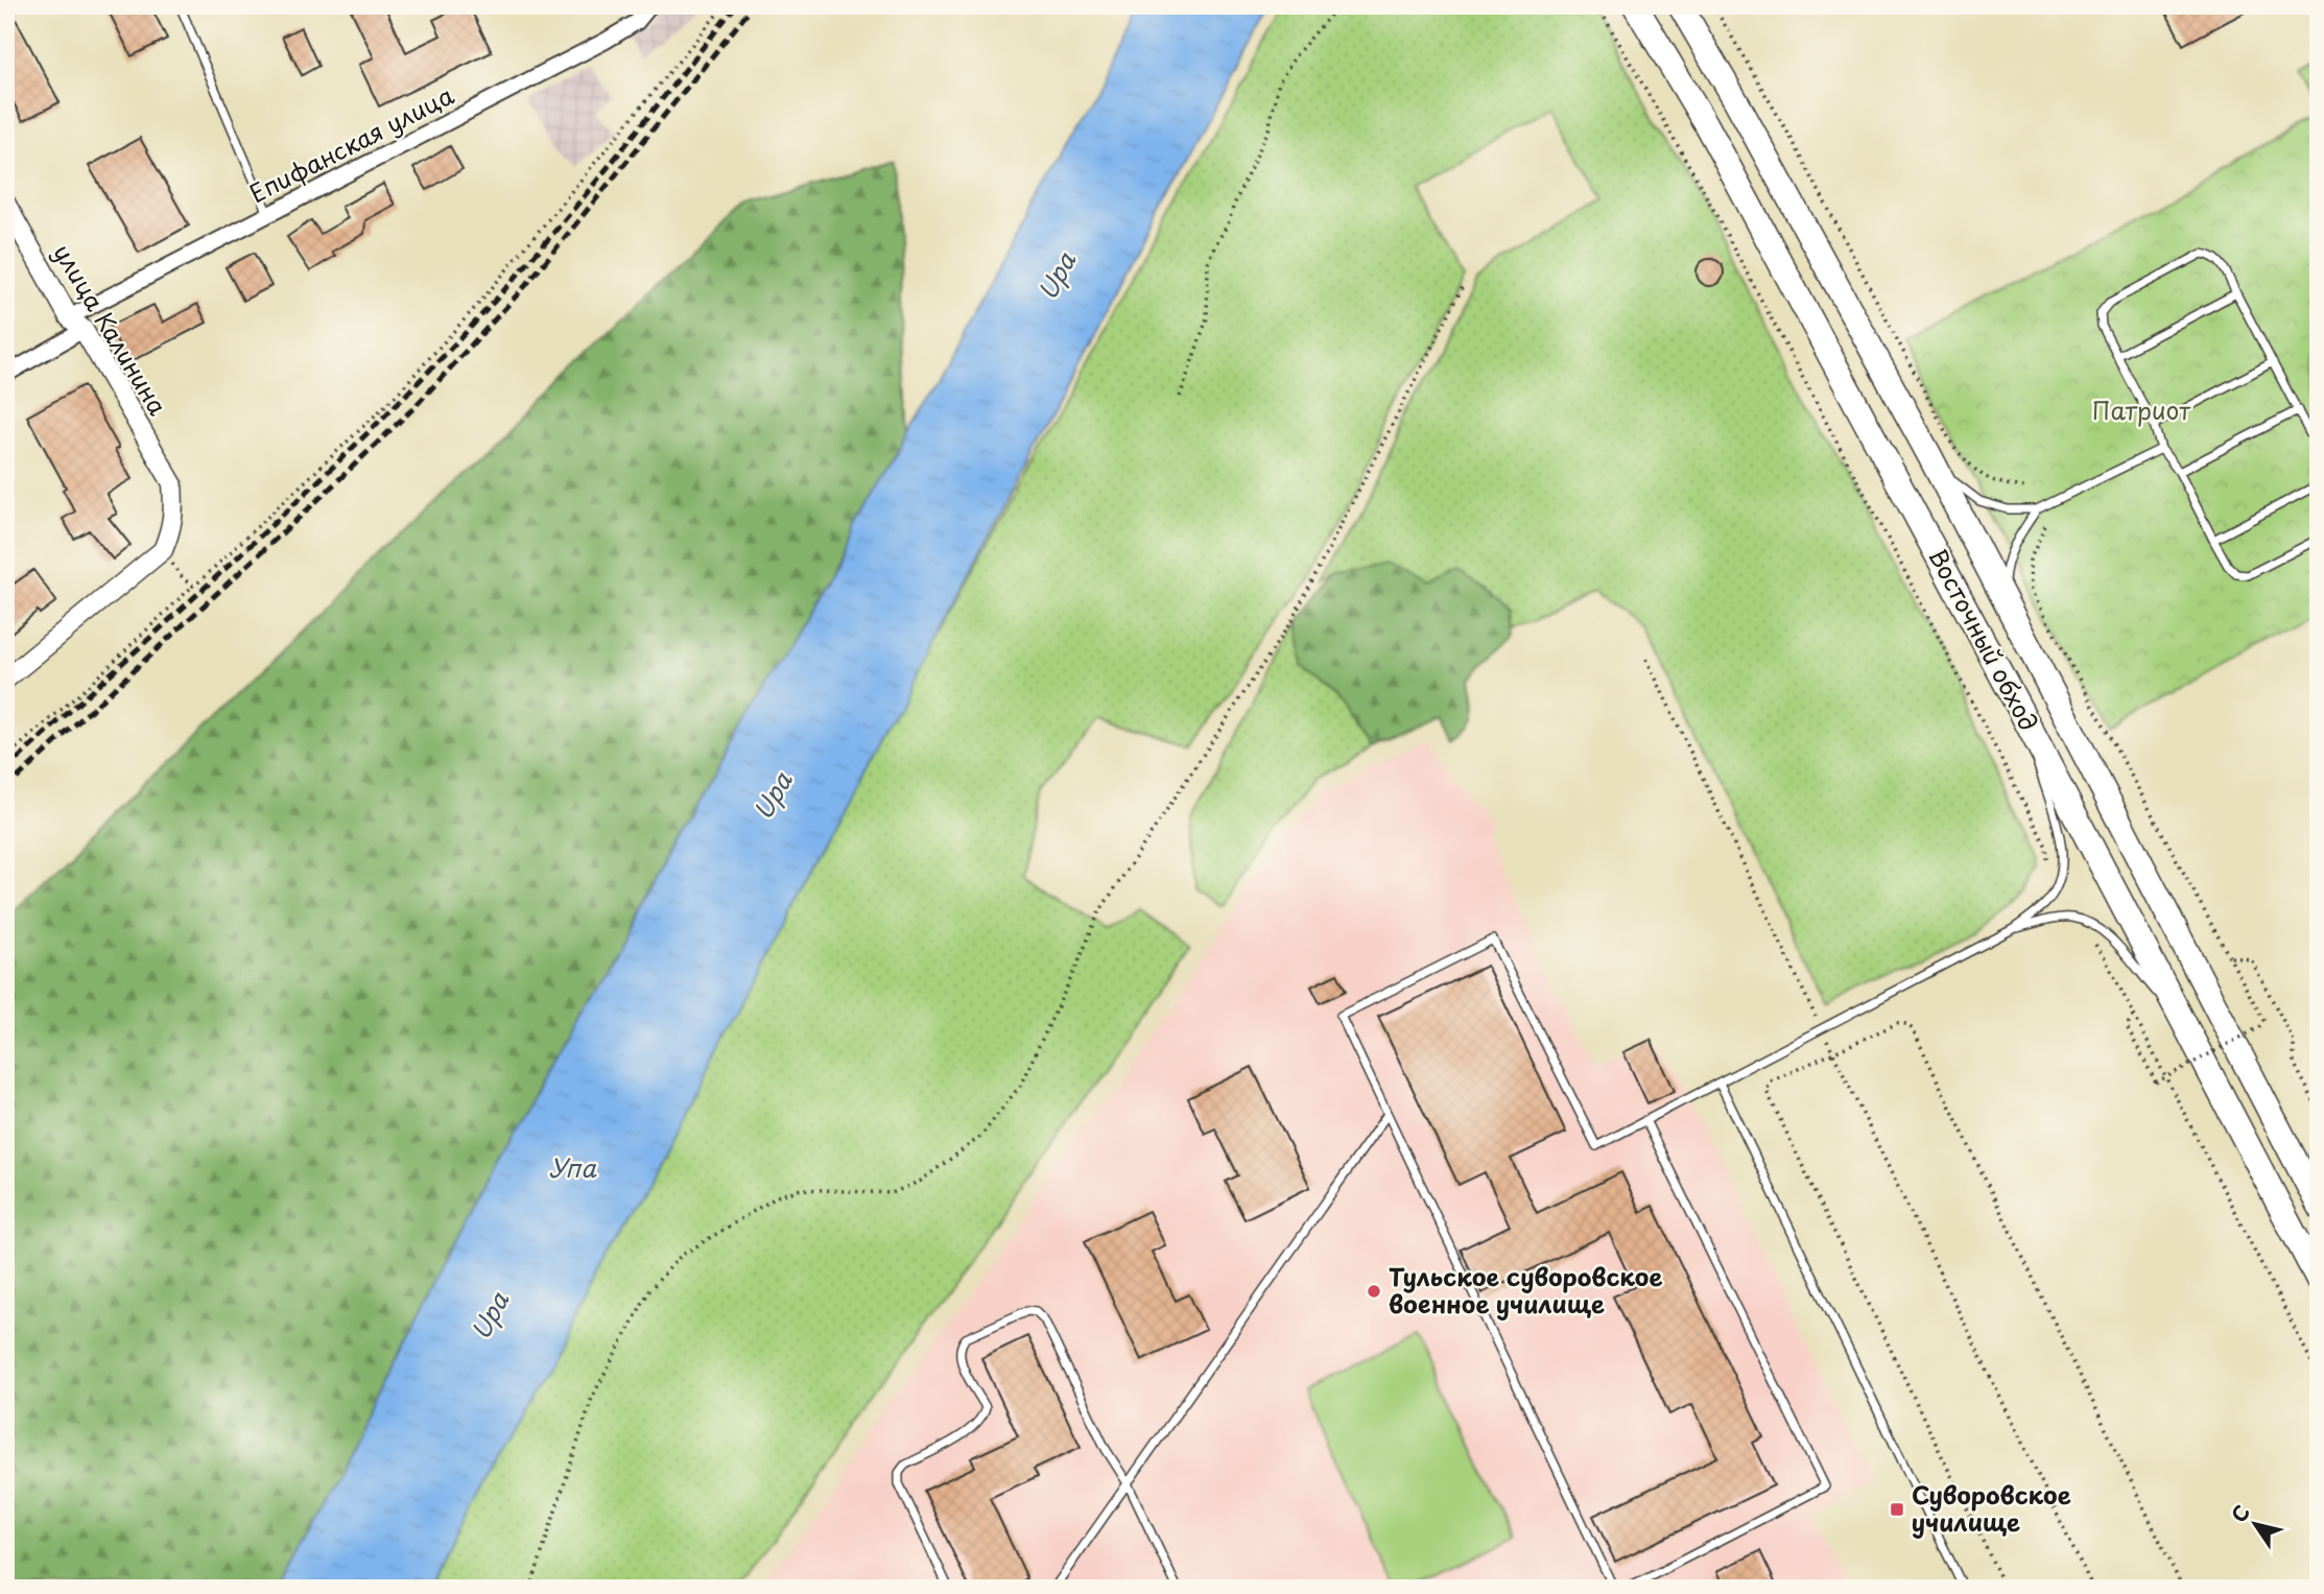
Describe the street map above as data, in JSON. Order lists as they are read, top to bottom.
{
  "streets": {
    "main road": ["Восточный обход"],
    "street": ["Епифанская улица", "улица Калинина"]
  },
  "crossings": [
    ["Епифанская улица", "улица Калинина"]
  ],
  "water": ["Upa", "Упа"],
  "parks": ["Патриот"],
  "places": {
    "other": ["Тульское суворовское военное училище"],
    "transit": ["Суворовское училище"]
  },
  "north": "top left"
}
